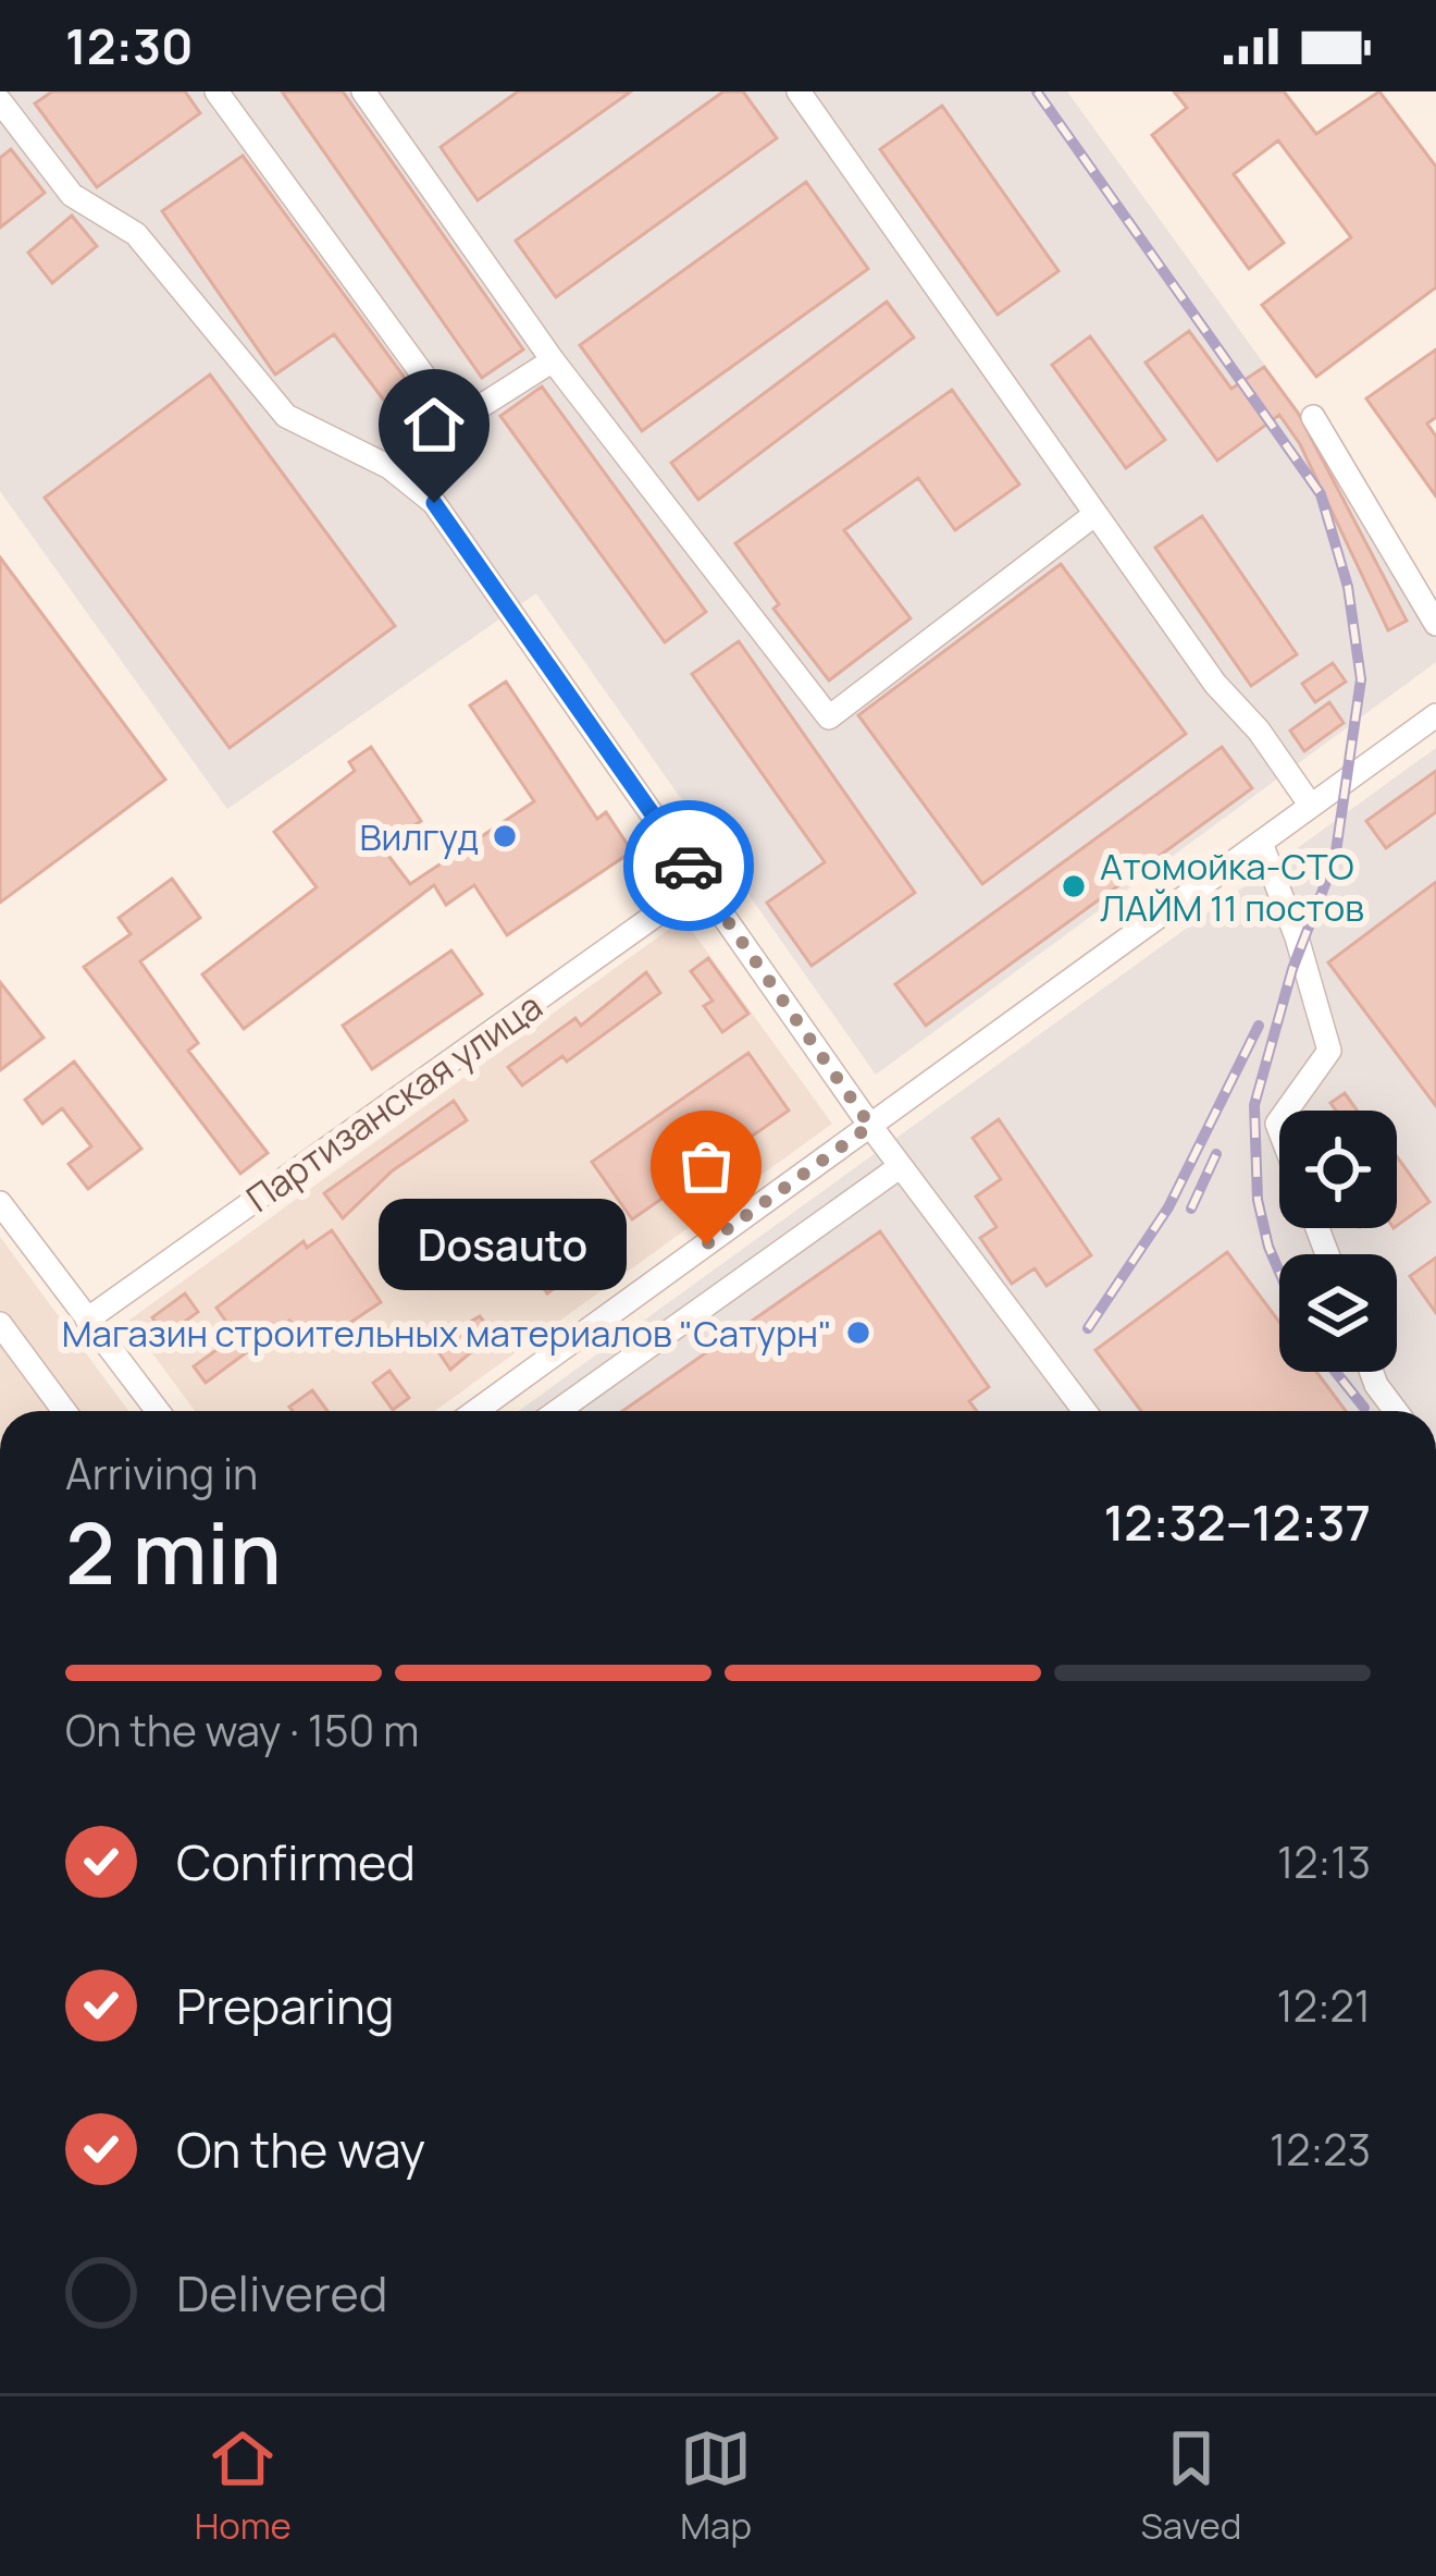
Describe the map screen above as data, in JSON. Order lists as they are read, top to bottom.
{
  "streets": {
    "street": ["Партизанская улица"]
  },
  "places": [
    "Вилгуд",
    "Атомойка-СТО ЛАЙМ 11 постов",
    "Dosauto",
    "Магазин строительных материалов \"Сатурн\""
  ],
  "page": {
    "status": "12:30",
    "bubble": "Dosauto",
    "heading": ["2 min", "Arriving in", "12:32–12:37"],
    "bar": "On the way · 150 m",
    "list": [
      ["Confirmed", "12:13"],
      ["Preparing", "12:21"],
      ["On the way", "12:23"],
      "Delivered"
    ],
    "tabs": ["Home", "Map", "Saved"]
  }
}
